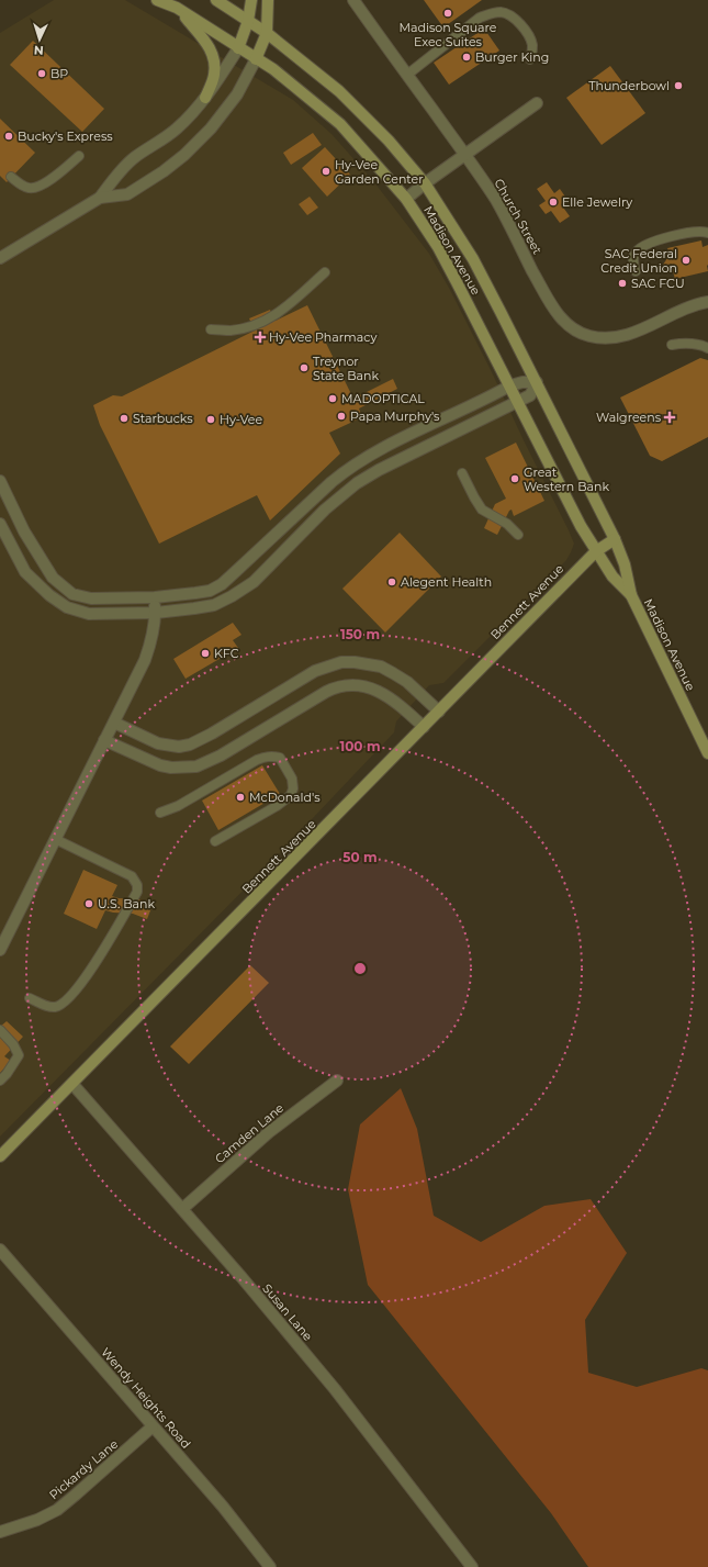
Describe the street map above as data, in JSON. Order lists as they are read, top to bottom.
{
  "streets": {
    "main road": ["Madison Avenue", "Bennett Avenue"],
    "street": [
      "Church Street",
      "Camden Lane",
      "Susan Lane",
      "Wendy Heights Road",
      "Pickardy Lane"
    ]
  },
  "crossings": [
    ["Madison Avenue", "Bennett Avenue"],
    ["Bennett Avenue", "Susan Lane"],
    ["Camden Lane", "Susan Lane"],
    ["Wendy Heights Road", "Pickardy Lane"]
  ],
  "places": {
    "other": [
      "Madison Square Exec Suites",
      "Burger King",
      "BP",
      "Thunderbowl",
      "Bucky's Express",
      "Hy-Vee Garden Center",
      "Elle Jewelry",
      "SAC Federal Credit Union",
      "SAC FCU",
      "Treynor State Bank",
      "MADOPTICAL",
      "Papa Murphy's",
      "Starbucks",
      "Hy-Vee",
      "Great Western Bank",
      "Alegent Health",
      "KFC",
      "McDonald's",
      "U.S. Bank"
    ],
    "health": ["Hy-Vee Pharmacy", "Walgreens"]
  },
  "north": "bottom",
  "rings": ["150 m", "100 m", "50 m"]
}
